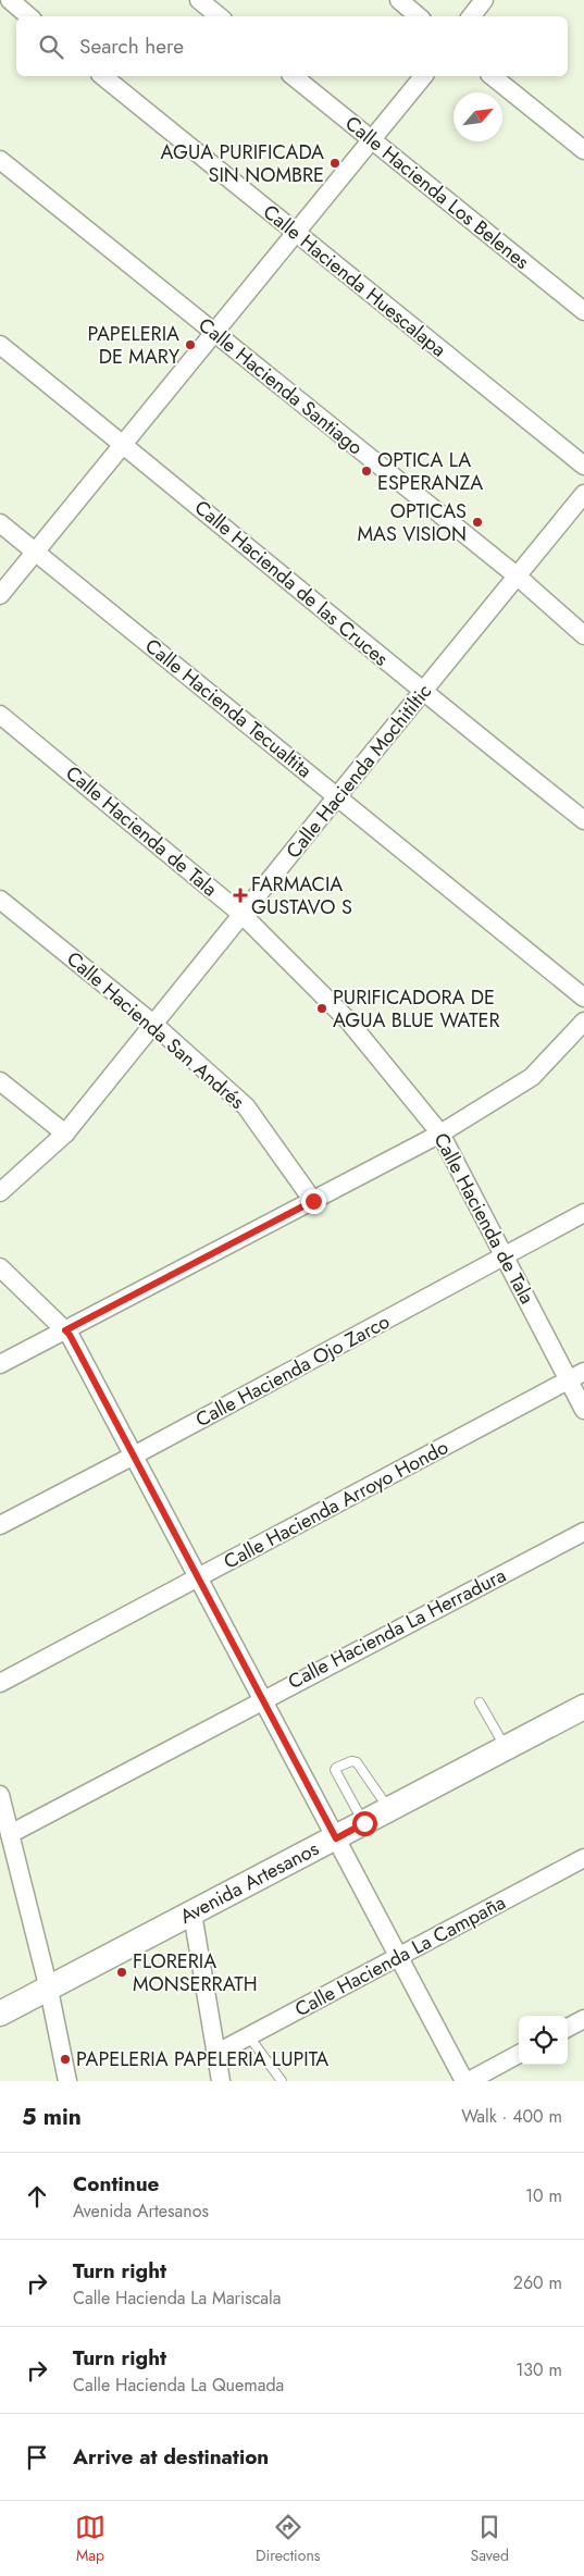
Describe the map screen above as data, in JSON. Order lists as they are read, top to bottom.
{
  "streets": {
    "main road": ["Avenida Artesanos"],
    "street": [
      "Calle Hacienda Los Belenes",
      "Calle Hacienda Huescalapa",
      "Calle Hacienda Santiago",
      "Calle Hacienda de las Cruces",
      "Calle Hacienda Tecualtita",
      "Calle Hacienda Mochitiltic",
      "Calle Hacienda de Tala",
      "Calle Hacienda San Andrés",
      "Calle Hacienda Ojo Zarco",
      "Calle Hacienda Arroyo Hondo",
      "Calle Hacienda La Herradura",
      "Calle Hacienda La Campaña"
    ]
  },
  "crossings": [
    ["Calle Hacienda Santiago", "Calle Hacienda Mochitiltic"],
    ["Calle Hacienda de las Cruces", "Calle Hacienda Mochitiltic"],
    ["Calle Hacienda Tecualtita", "Calle Hacienda Mochitiltic"],
    ["Calle Hacienda Mochitiltic", "Calle Hacienda de Tala"],
    ["Calle Hacienda Mochitiltic", "Calle Hacienda San Andrés"],
    ["Calle Hacienda de Tala", "Calle Hacienda Ojo Zarco"],
    ["Calle Hacienda de Tala", "Calle Hacienda Arroyo Hondo"]
  ],
  "places": {
    "other": [
      "AGUA PURIFICADA SIN NOMBRE",
      "PAPELERIA DE MARY",
      "OPTICA LA ESPERANZA",
      "OPTICAS MAS VISION",
      "PURIFICADORA DE AGUA BLUE WATER",
      "FLORERIA MONSERRATH",
      "PAPELERIA PAPELERIA LUPITA"
    ],
    "health": ["FARMACIA GUSTAVO S"]
  },
  "north": "top right",
  "page": {
    "search": "Search here",
    "heading": ["5 min", "Walk · 400 m"],
    "list": [
      ["Continue", "Avenida Artesanos", "10 m"],
      ["Turn right", "Calle Hacienda La Mariscala", "260 m"],
      ["Turn right", "Calle Hacienda La Quemada", "130 m"],
      "Arrive at destination"
    ],
    "nav": ["Map", "Directions", "Saved"]
  }
}
